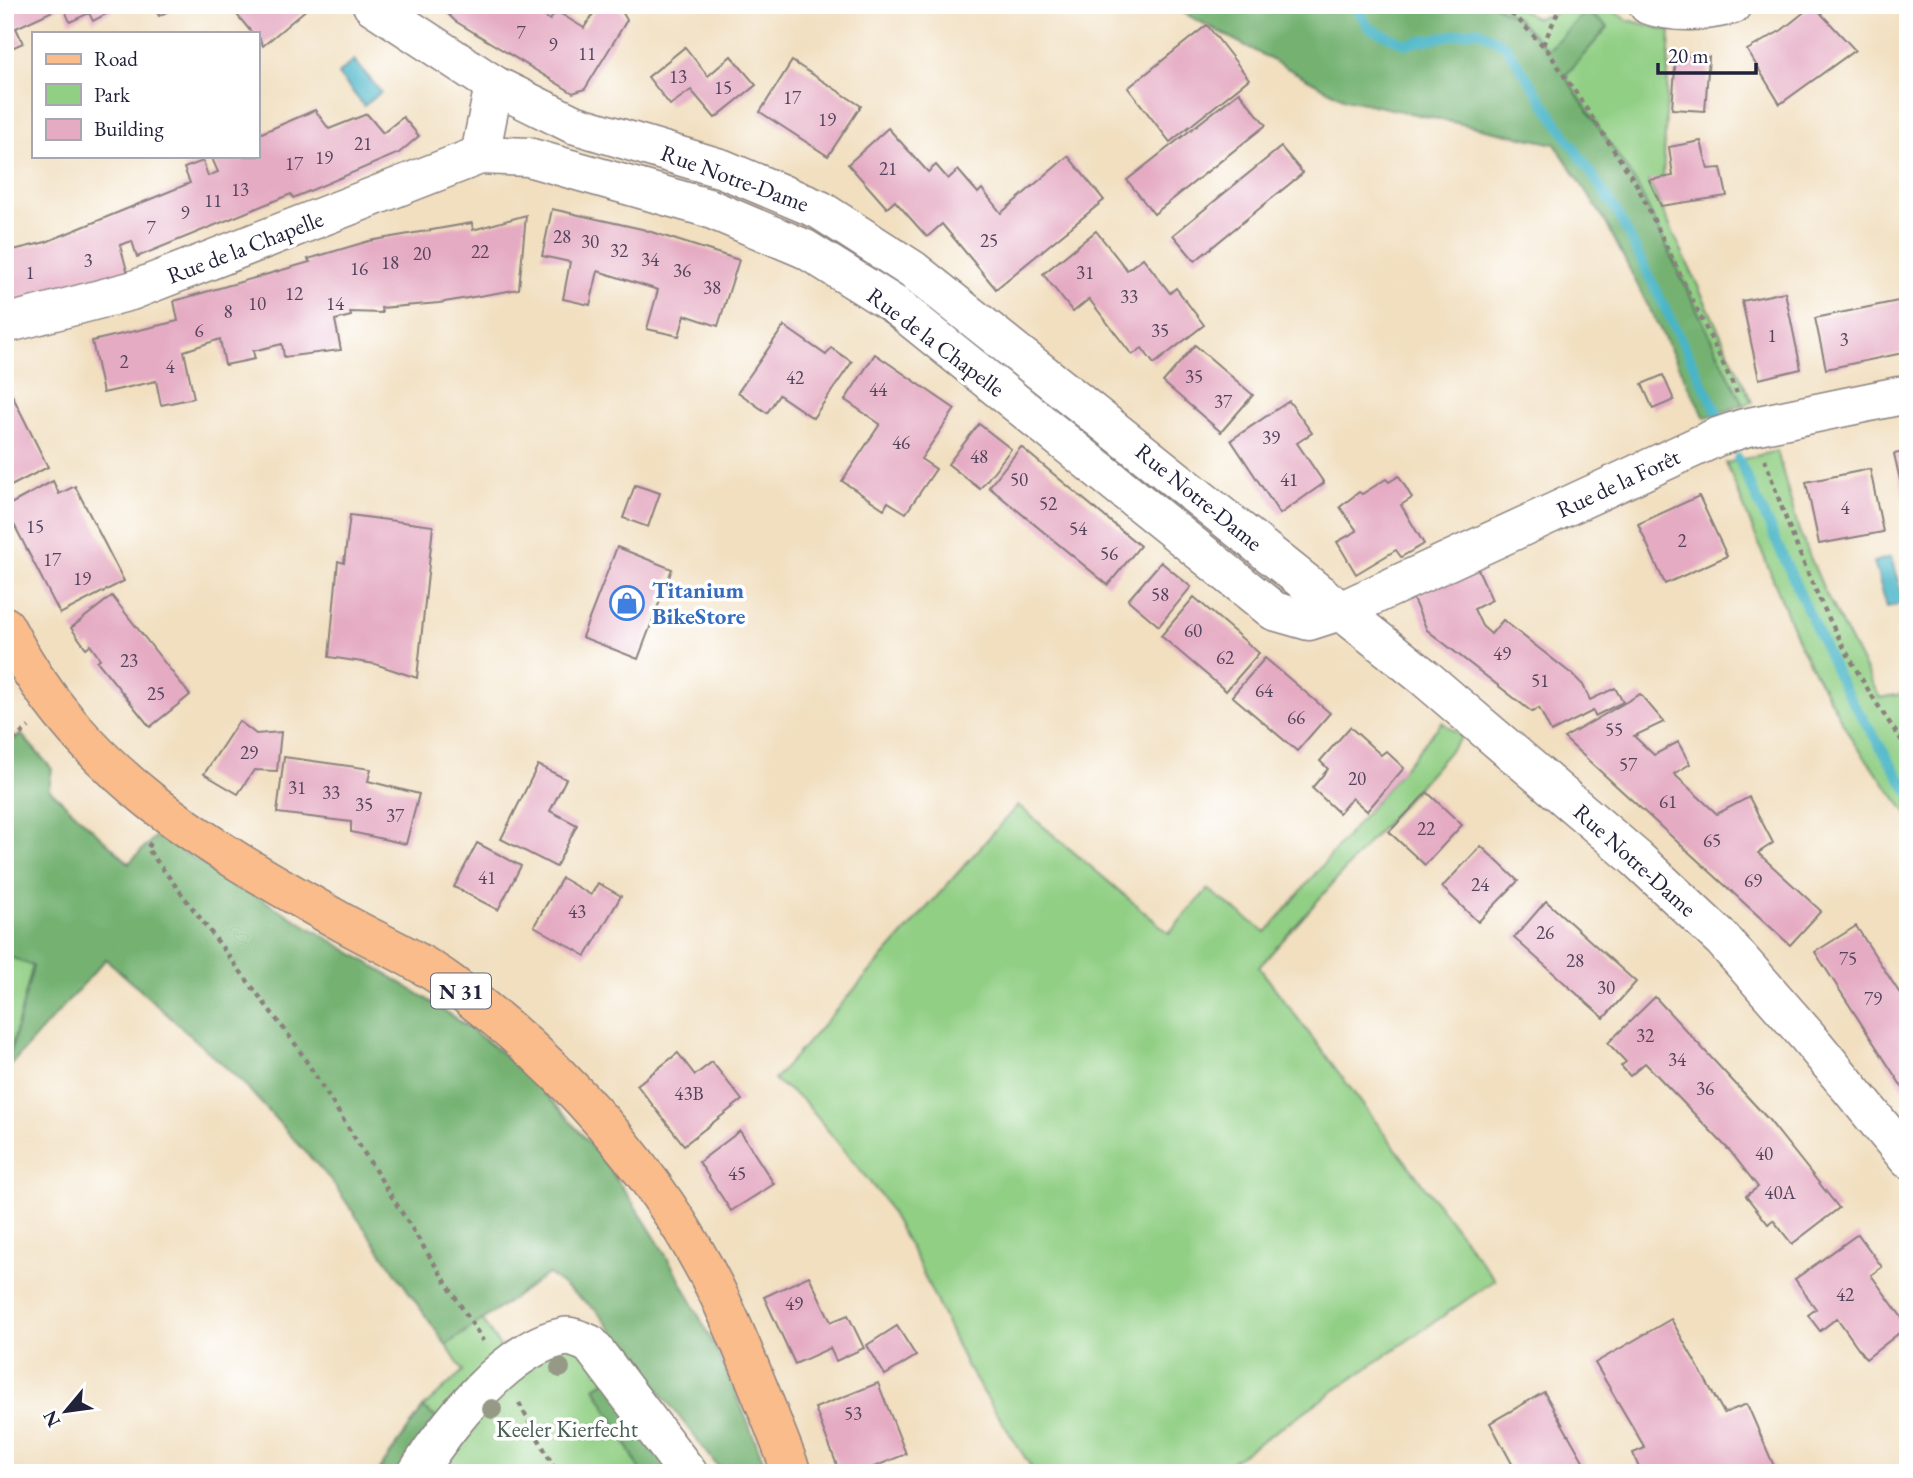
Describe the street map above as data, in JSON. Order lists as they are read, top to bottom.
{
  "streets": {
    "main road": ["N 31"],
    "street": ["Rue Notre-Dame", "Rue de la Chapelle", "Rue de la Forêt"]
  },
  "crossings": [
    ["Rue Notre-Dame", "Rue de la Chapelle"],
    ["Rue Notre-Dame", "Rue de la Forêt"],
    ["Rue de la Chapelle", "Rue de la Forêt"]
  ],
  "parks": ["Keeler Kierfecht"],
  "places": {
    "shop": ["Titanium BikeStore"]
  },
  "house_numbers": [
    "7",
    "9",
    "11",
    "13",
    "15",
    "17",
    "19",
    "21",
    "19",
    "17",
    "21",
    "13",
    "11",
    "9",
    "7",
    "28",
    "25",
    "30",
    "32",
    "22",
    "20",
    "34",
    "3",
    "18",
    "16",
    "36",
    "1",
    "31",
    "38",
    "12",
    "33",
    "10",
    "14",
    "8",
    "6",
    "35",
    "1",
    "3",
    "2",
    "4",
    "35",
    "42",
    "44",
    "37",
    "39",
    "46",
    "48",
    "50",
    "41",
    "52",
    "4",
    "15",
    "54",
    "2",
    "56",
    "17",
    "19",
    "58",
    "60",
    "49",
    "62",
    "23",
    "51",
    "64",
    "25",
    "66",
    "55",
    "29",
    "57",
    "20",
    "31",
    "33",
    "61",
    "35",
    "37",
    "22",
    "65",
    "41",
    "69",
    "24",
    "43",
    "26",
    "75",
    "28",
    "30",
    "79",
    "32",
    "34",
    "36",
    "43B",
    "40",
    "45",
    "40A",
    "42",
    "49",
    "53"
  ],
  "legend": ["Road", "Park", "Building"],
  "scale_bar": "20 m",
  "north": "bottom left"
}
